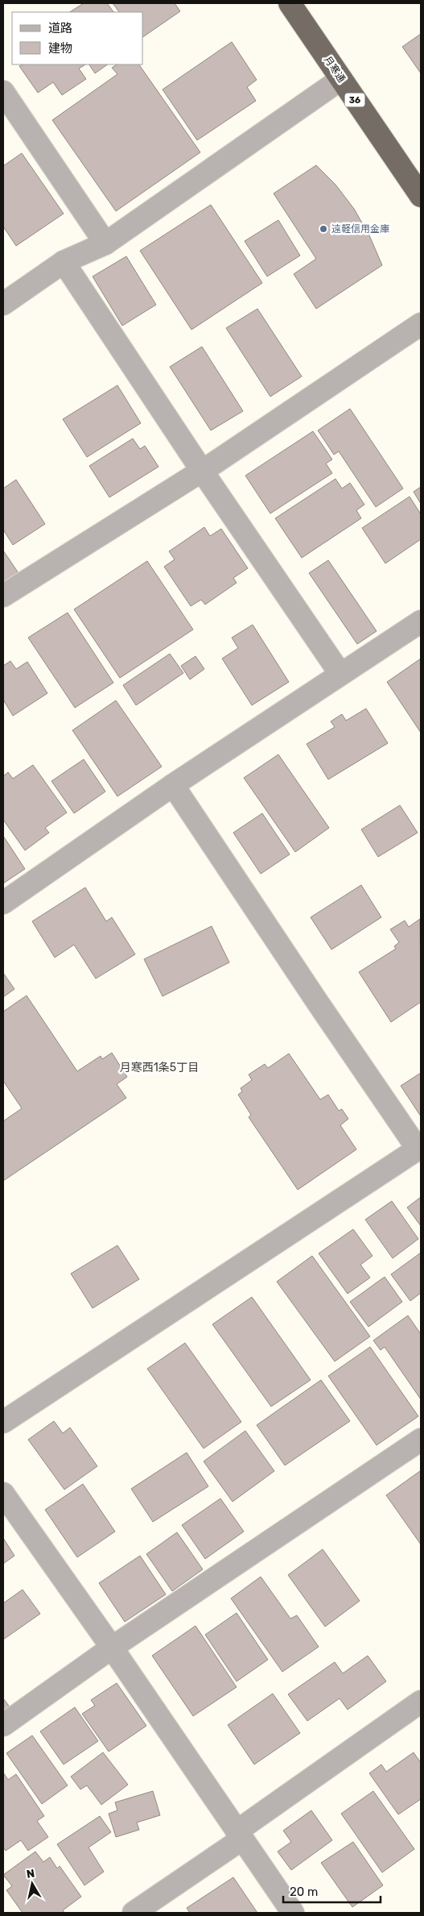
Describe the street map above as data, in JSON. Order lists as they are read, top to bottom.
{
  "streets": {
    "highway": ["月寒通", "36"]
  },
  "districts": ["月寒西1条5丁目"],
  "places": ["遠軽信用金庫"],
  "legend": ["道路", "建物"],
  "scale_bar": "20 m",
  "north": "top"
}
